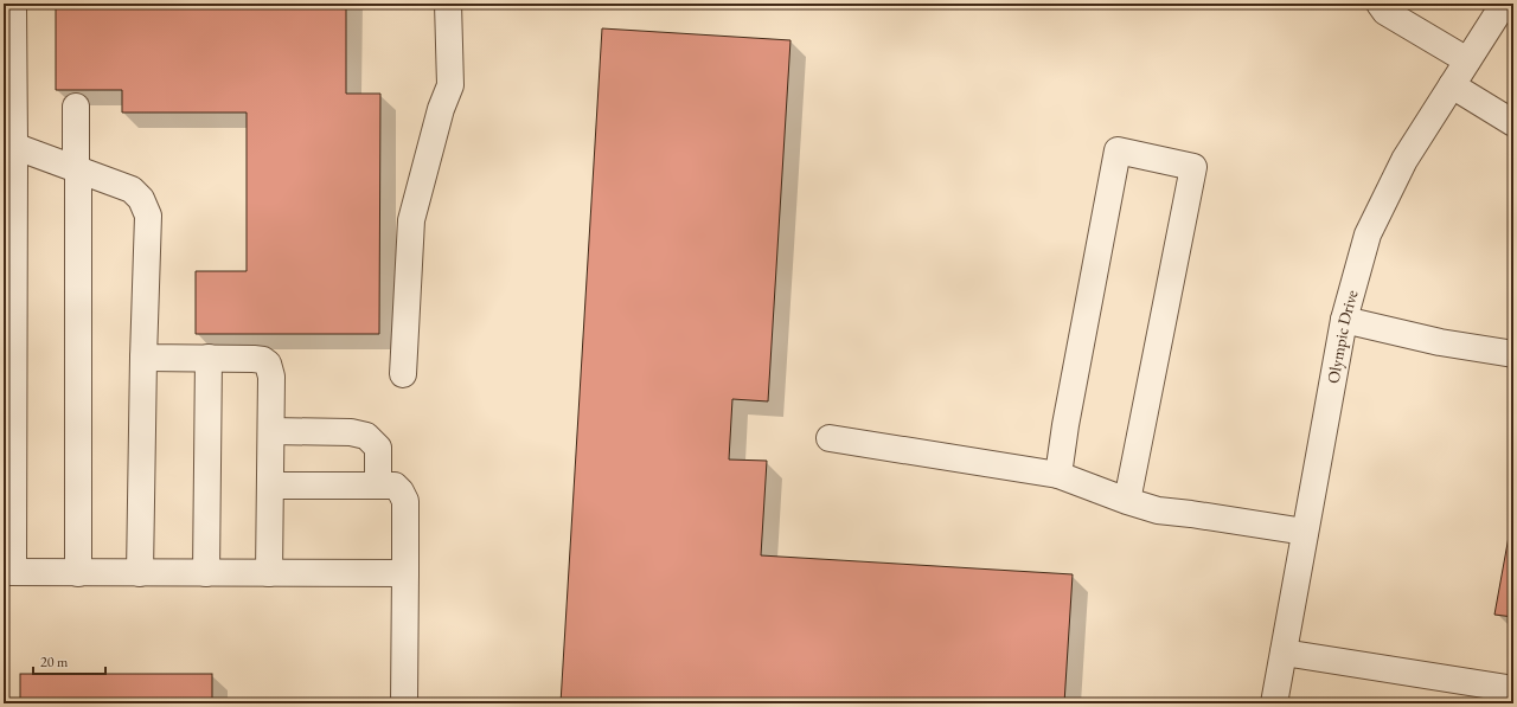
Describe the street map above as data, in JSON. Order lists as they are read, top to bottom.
{
  "streets": {
    "lane": ["Olympic Drive"]
  },
  "scale_bar": "20 m"
}
